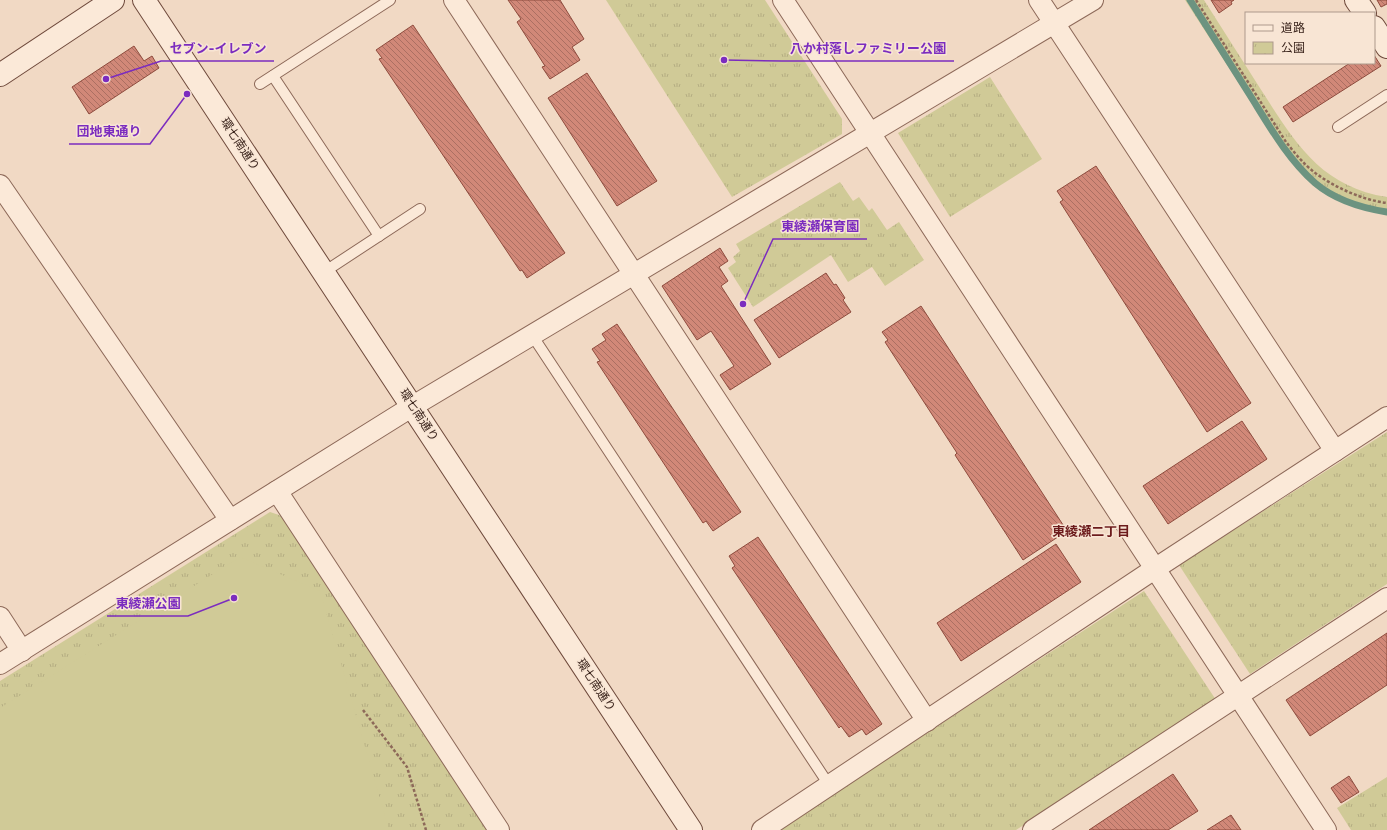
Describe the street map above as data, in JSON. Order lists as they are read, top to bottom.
{
  "streets": {
    "street": ["環七南通り"]
  },
  "districts": ["東綾瀬二丁目"],
  "places": [
    "八か村落しファミリー公園",
    "セブン-イレブン",
    "団地東通り",
    "東綾瀬保育園",
    "東綾瀬公園"
  ],
  "legend": ["道路", "公園"]
}
